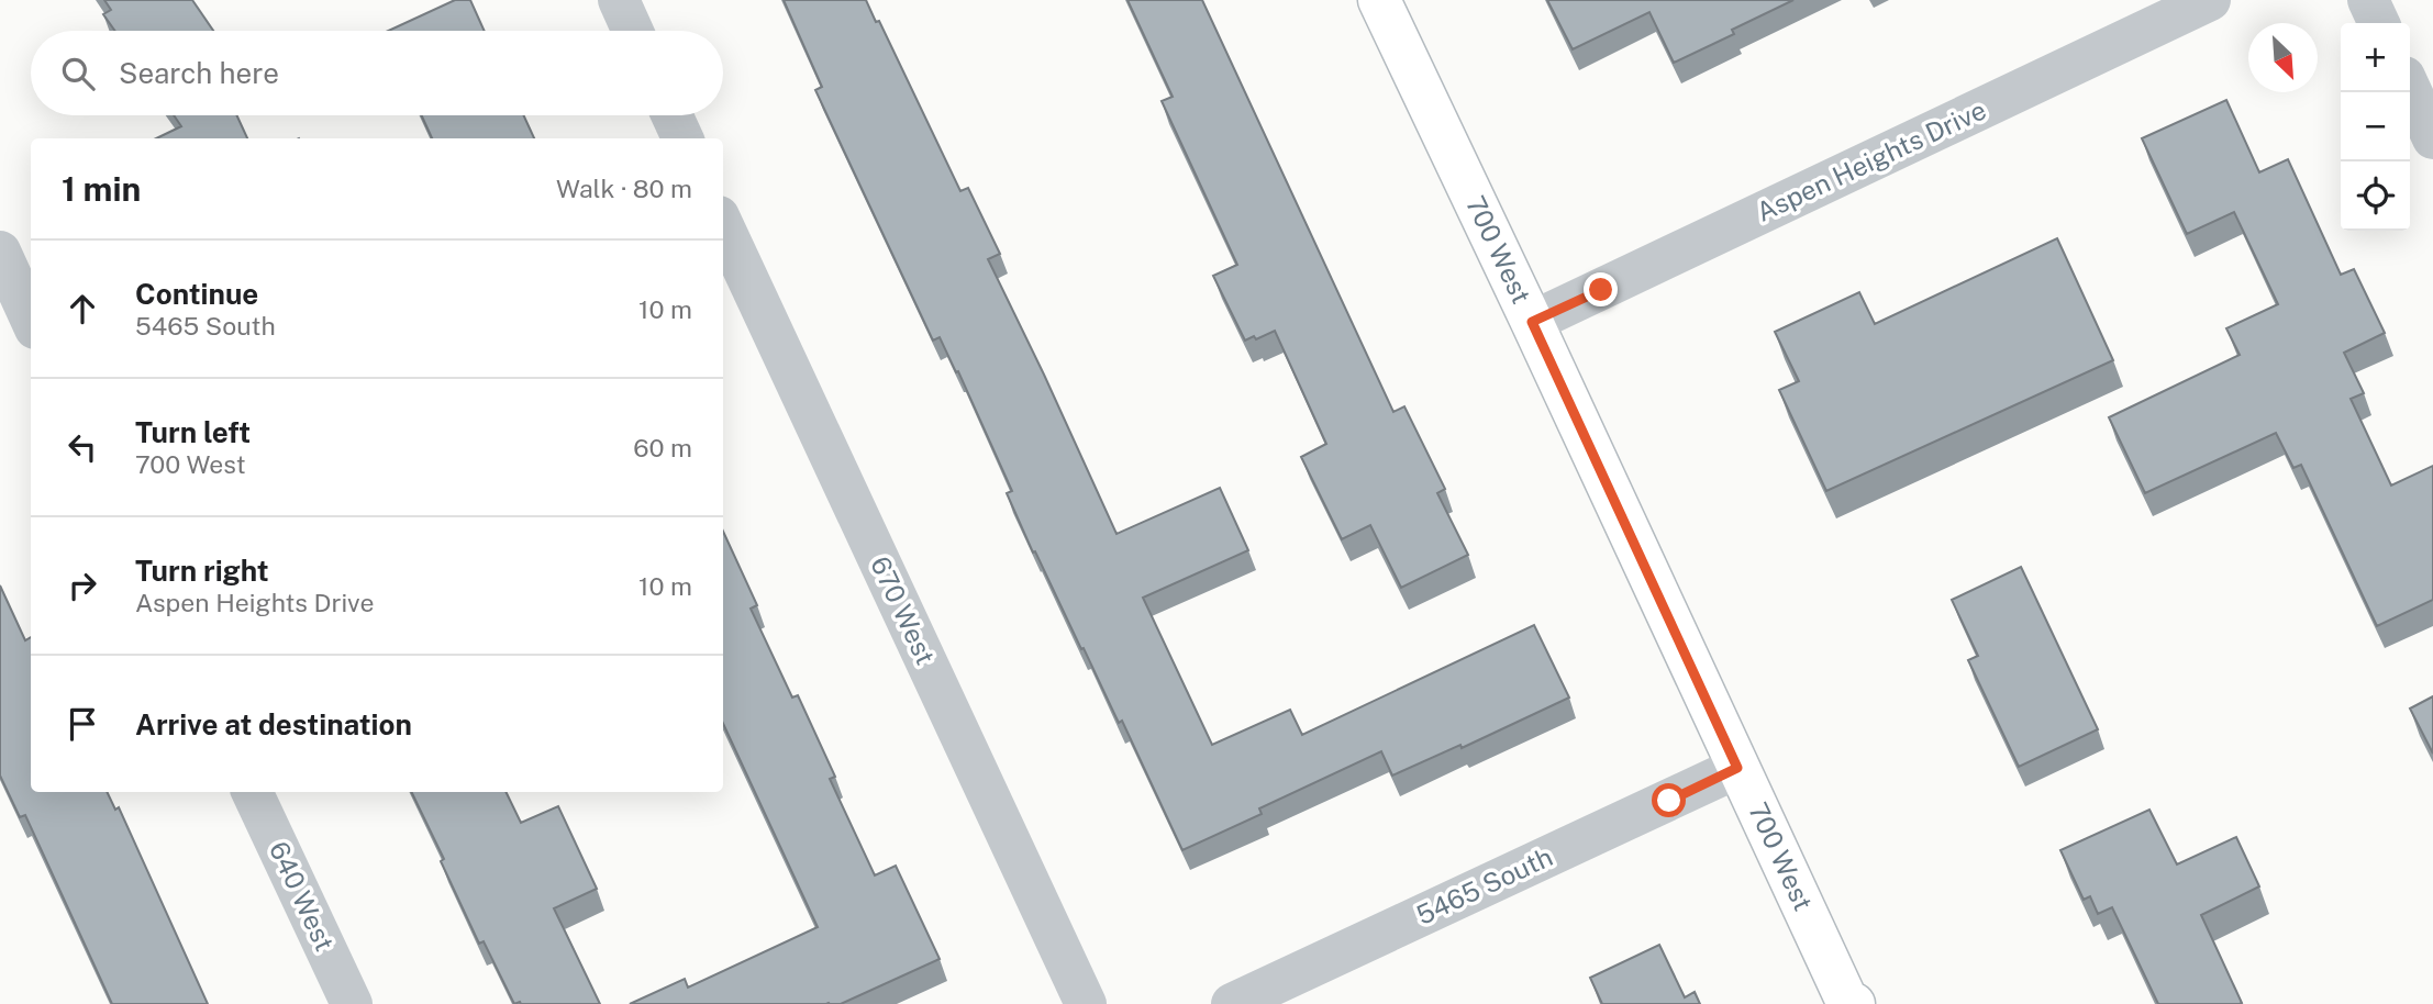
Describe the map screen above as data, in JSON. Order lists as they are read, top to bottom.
{
  "streets": {
    "main road": ["700 West"],
    "street": [
      "Aspen Heights Drive",
      "670 West",
      "5465 South",
      "640 West"
    ]
  },
  "crossings": [
    ["Aspen Heights Drive", "700 West"],
    ["700 West", "5465 South"]
  ],
  "north": "bottom right",
  "page": {
    "map_buttons": ["+", "−"],
    "search": "Search here",
    "heading": ["1 min", "Walk · 80 m"],
    "list": [
      ["Continue", "5465 South", "10 m"],
      ["Turn left", "700 West", "60 m"],
      ["Turn right", "Aspen Heights Drive", "10 m"],
      "Arrive at destination"
    ]
  }
}
